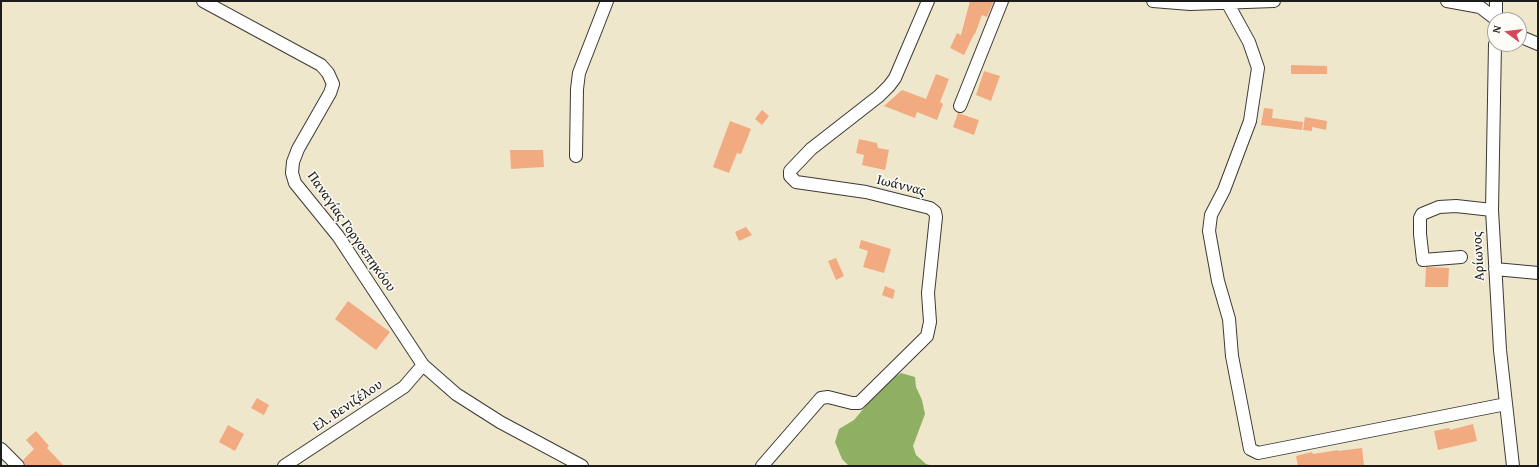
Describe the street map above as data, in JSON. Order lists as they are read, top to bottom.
{
  "streets": {
    "street": [
      "Ιωάννας",
      "Παναγίας Γοργοεπηκόου",
      "Αρίωνος",
      "Ελ. Βενιζέλου"
    ]
  },
  "crossings": [
    ["Παναγίας Γοργοεπηκόου", "Ελ. Βενιζέλου"]
  ],
  "north": "left"
}
